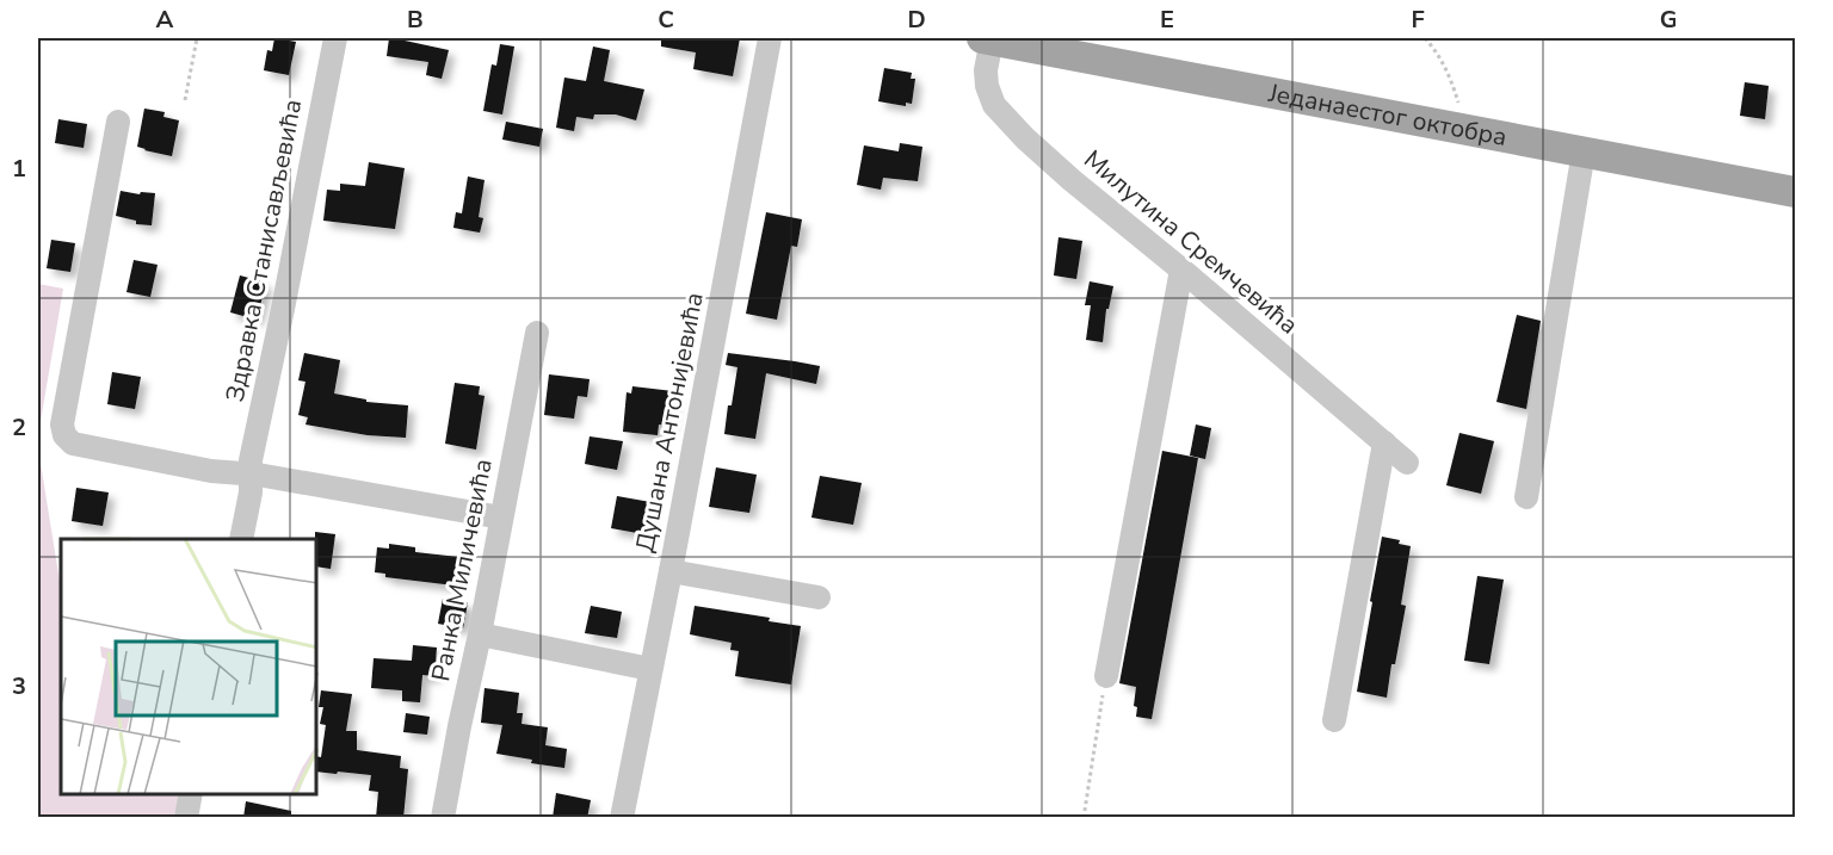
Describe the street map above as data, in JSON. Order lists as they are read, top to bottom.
{
  "streets": {
    "main road": ["Једанаестог октобра"],
    "street": [
      "Милутина Сремчевића",
      "Здравка Станисављевића",
      "Душана Антонијевића",
      "Ранка Миличевића"
    ]
  },
  "crossings": [
    ["Једанаестог октобра", "Милутина Сремчевића"]
  ],
  "grid": {
    "columns": [
      "A",
      "B",
      "C",
      "D",
      "E",
      "F",
      "G"
    ],
    "rows": ["1", "2", "3"]
  }
}
